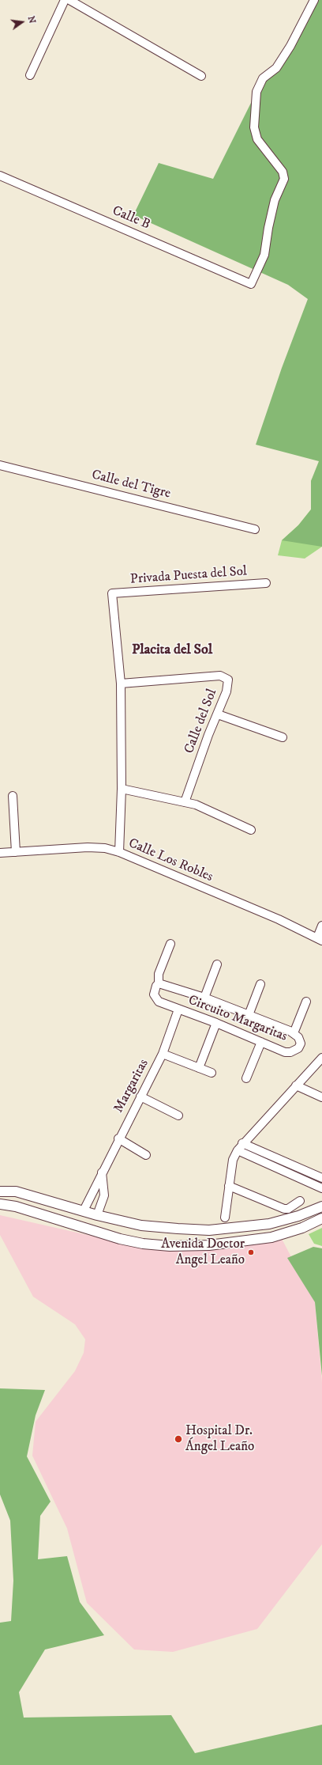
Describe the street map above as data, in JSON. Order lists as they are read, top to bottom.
{
  "streets": {
    "street": [
      "Calle B",
      "Calle del Tigre",
      "Privada Puesta del Sol",
      "Calle del Sol",
      "Calle Los Robles",
      "Circuito Margaritas",
      "Margaritas"
    ]
  },
  "crossings": [
    ["Privada Puesta del Sol", "Calle del Sol"],
    ["Circuito Margaritas", "Margaritas"]
  ],
  "districts": ["Placita del Sol"],
  "places": ["Avenida Doctor Angel Leaño", "Hospital Dr. Ángel Leaño"],
  "north": "right"
}
